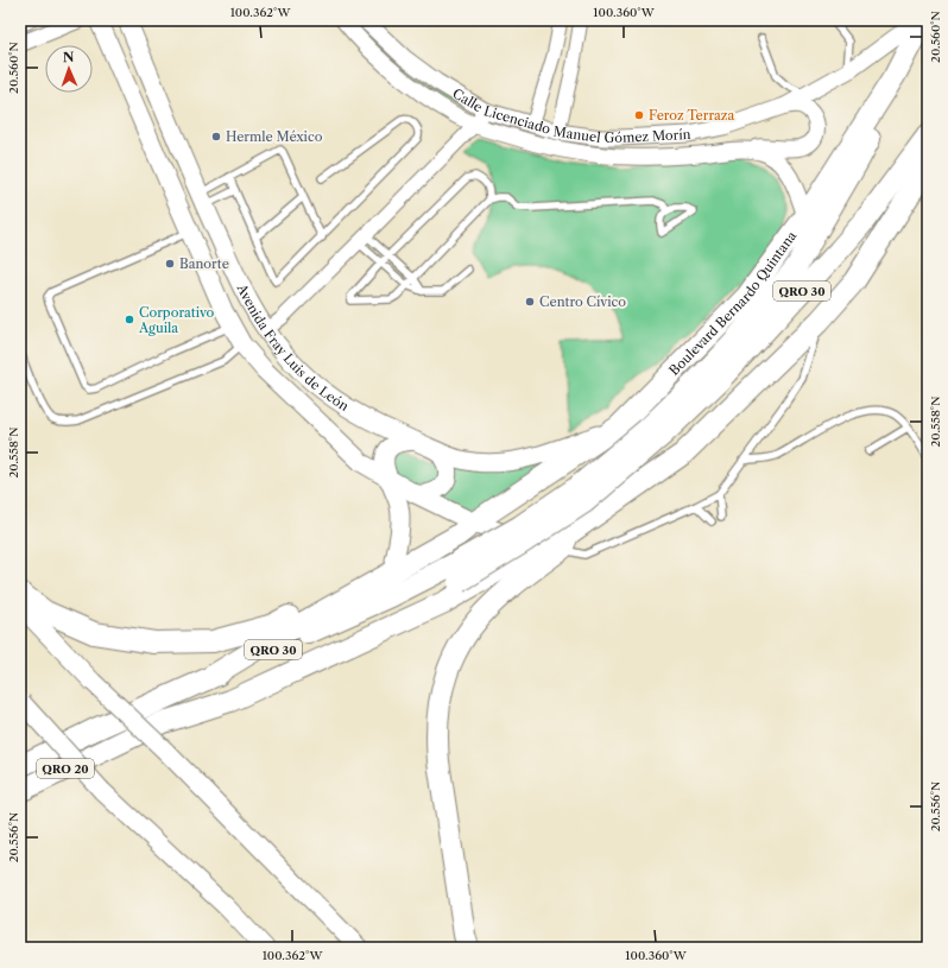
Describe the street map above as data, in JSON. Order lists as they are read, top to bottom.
{
  "streets": {
    "highway": ["QRO 30", "Boulevard Bernardo Quintana", "QRO 20"],
    "main road": ["Avenida Fray Luis de León"],
    "street": ["Calle Licenciado Manuel Gómez Morín"]
  },
  "crossings": [
    ["Calle Licenciado Manuel Gómez Morín", "Boulevard Bernardo Quintana"],
    ["QRO 30", "Boulevard Bernardo Quintana"],
    ["QRO 30", "QRO 20"],
    ["Boulevard Bernardo Quintana", "Avenida Fray Luis de León"]
  ],
  "places": [
    "Feroz Terraza",
    "Hermle México",
    "Banorte",
    "Centro Cívico",
    "Corporativo Aguila"
  ],
  "north": "top",
  "coordinates": [
    "100.362°W",
    "100.360°W",
    "20.560°N",
    "20.558°N",
    "20.556°N"
  ]
}
